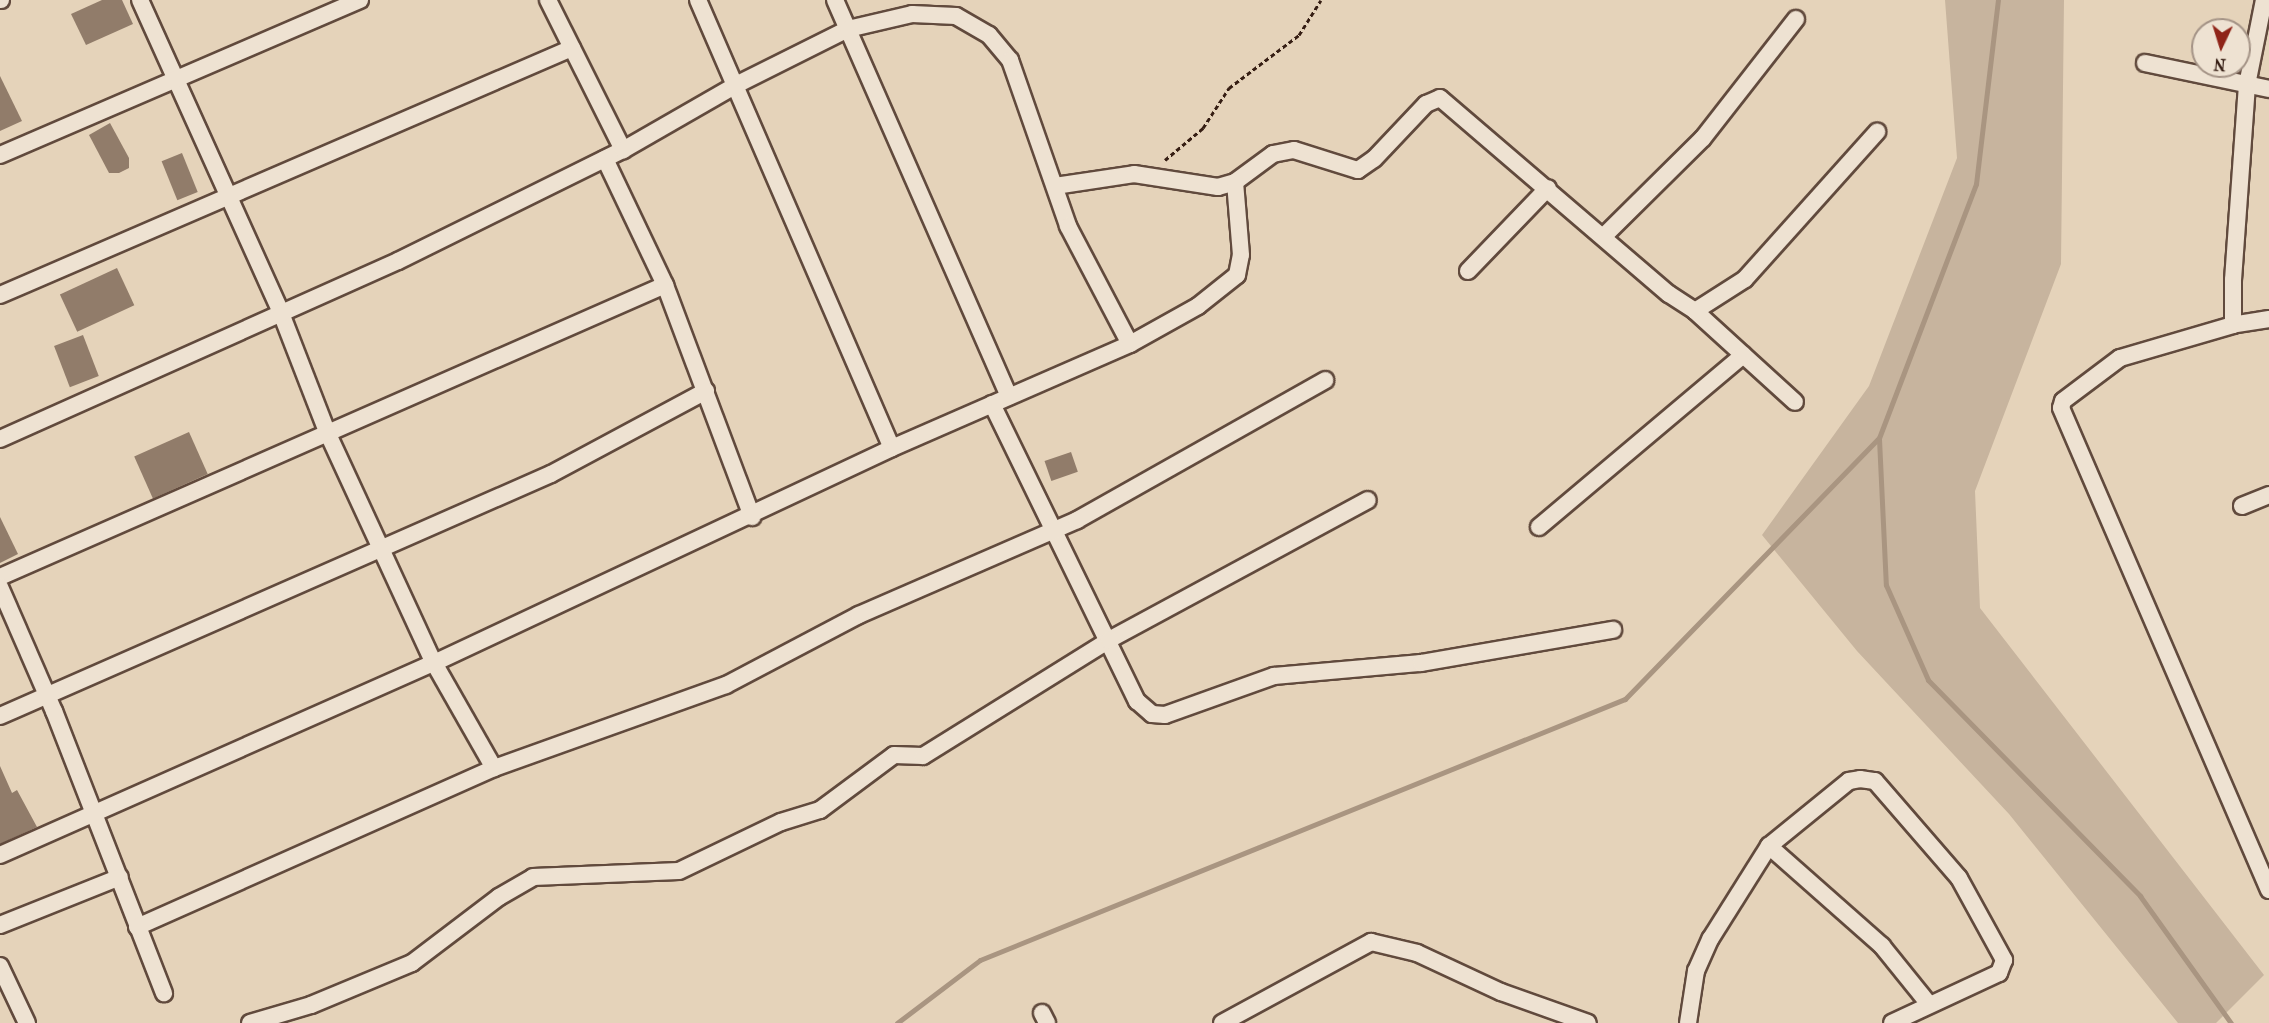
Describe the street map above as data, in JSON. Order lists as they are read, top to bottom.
{
  "north": "bottom"
}
